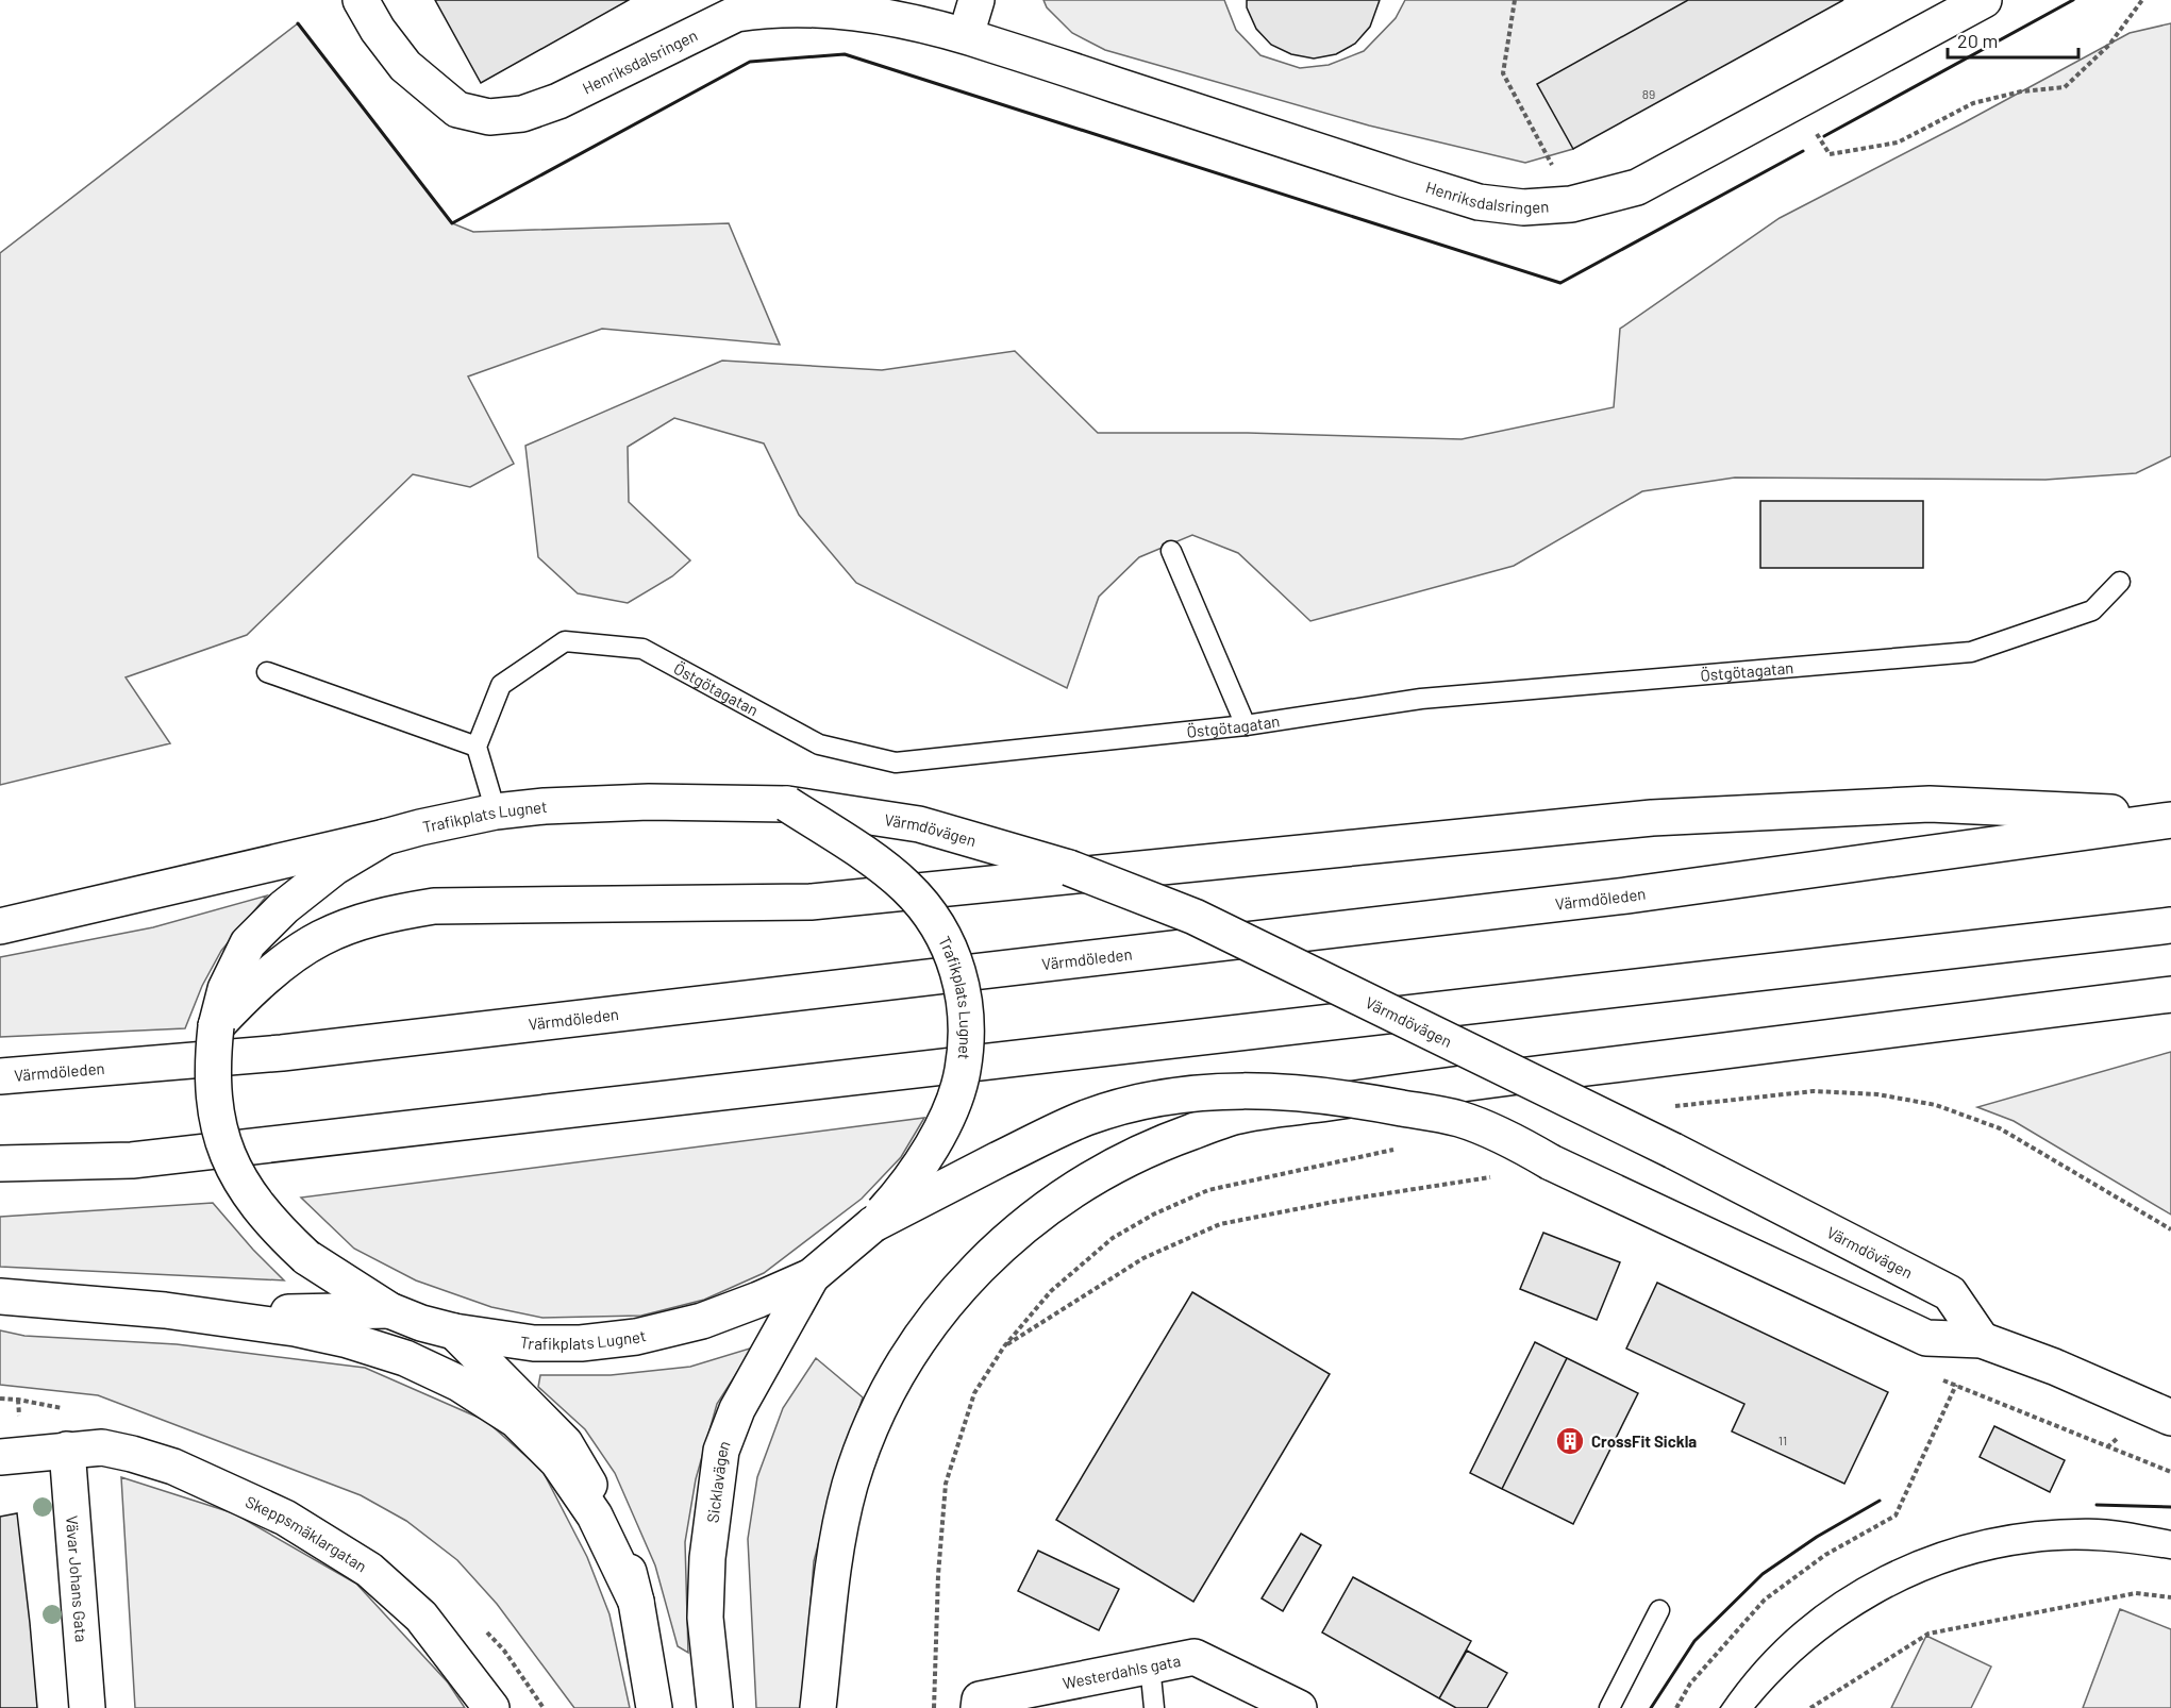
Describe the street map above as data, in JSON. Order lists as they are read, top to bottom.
{
  "streets": {
    "main road": [
      "Henriksdalsringen",
      "Trafikplats Lugnet",
      "Värmdövägen",
      "Värmdöleden",
      "Sicklavägen",
      "Skeppsmäklargatan",
      "Vävar Johans Gata",
      "Westerdahls gata"
    ],
    "lane": ["Östgötagatan"]
  },
  "crossings": [
    ["Trafikplats Lugnet", "Värmdövägen"],
    ["Trafikplats Lugnet", "Sicklavägen"],
    ["Skeppsmäklargatan", "Vävar Johans Gata"]
  ],
  "places": {
    "building": ["CrossFit Sickla"]
  },
  "house_numbers": ["89", "11"],
  "scale_bar": "20 m"
}
